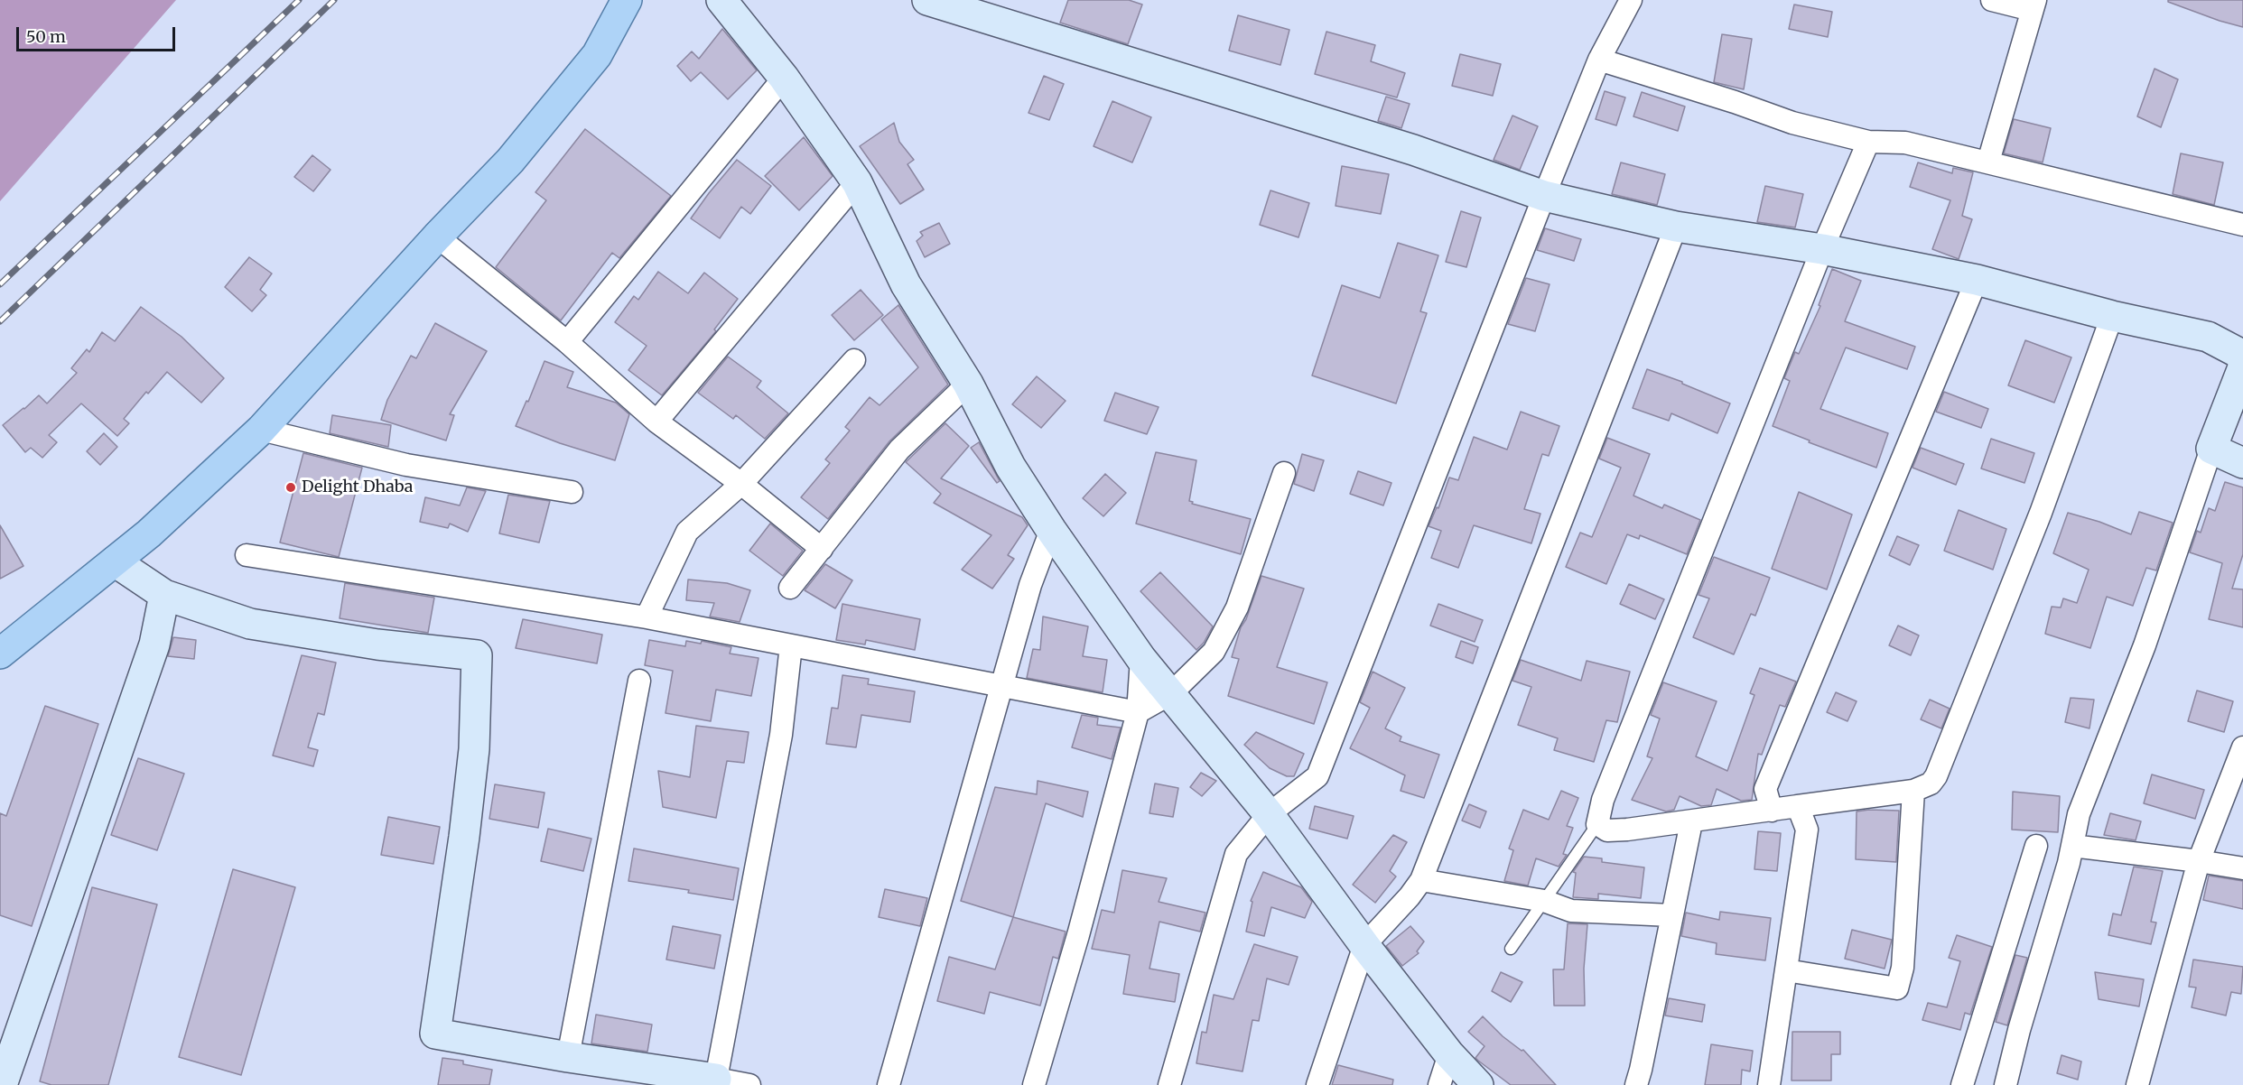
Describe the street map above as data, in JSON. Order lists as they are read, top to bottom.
{
  "places": ["Delight Dhaba"],
  "scale_bar": "50 m"
}
